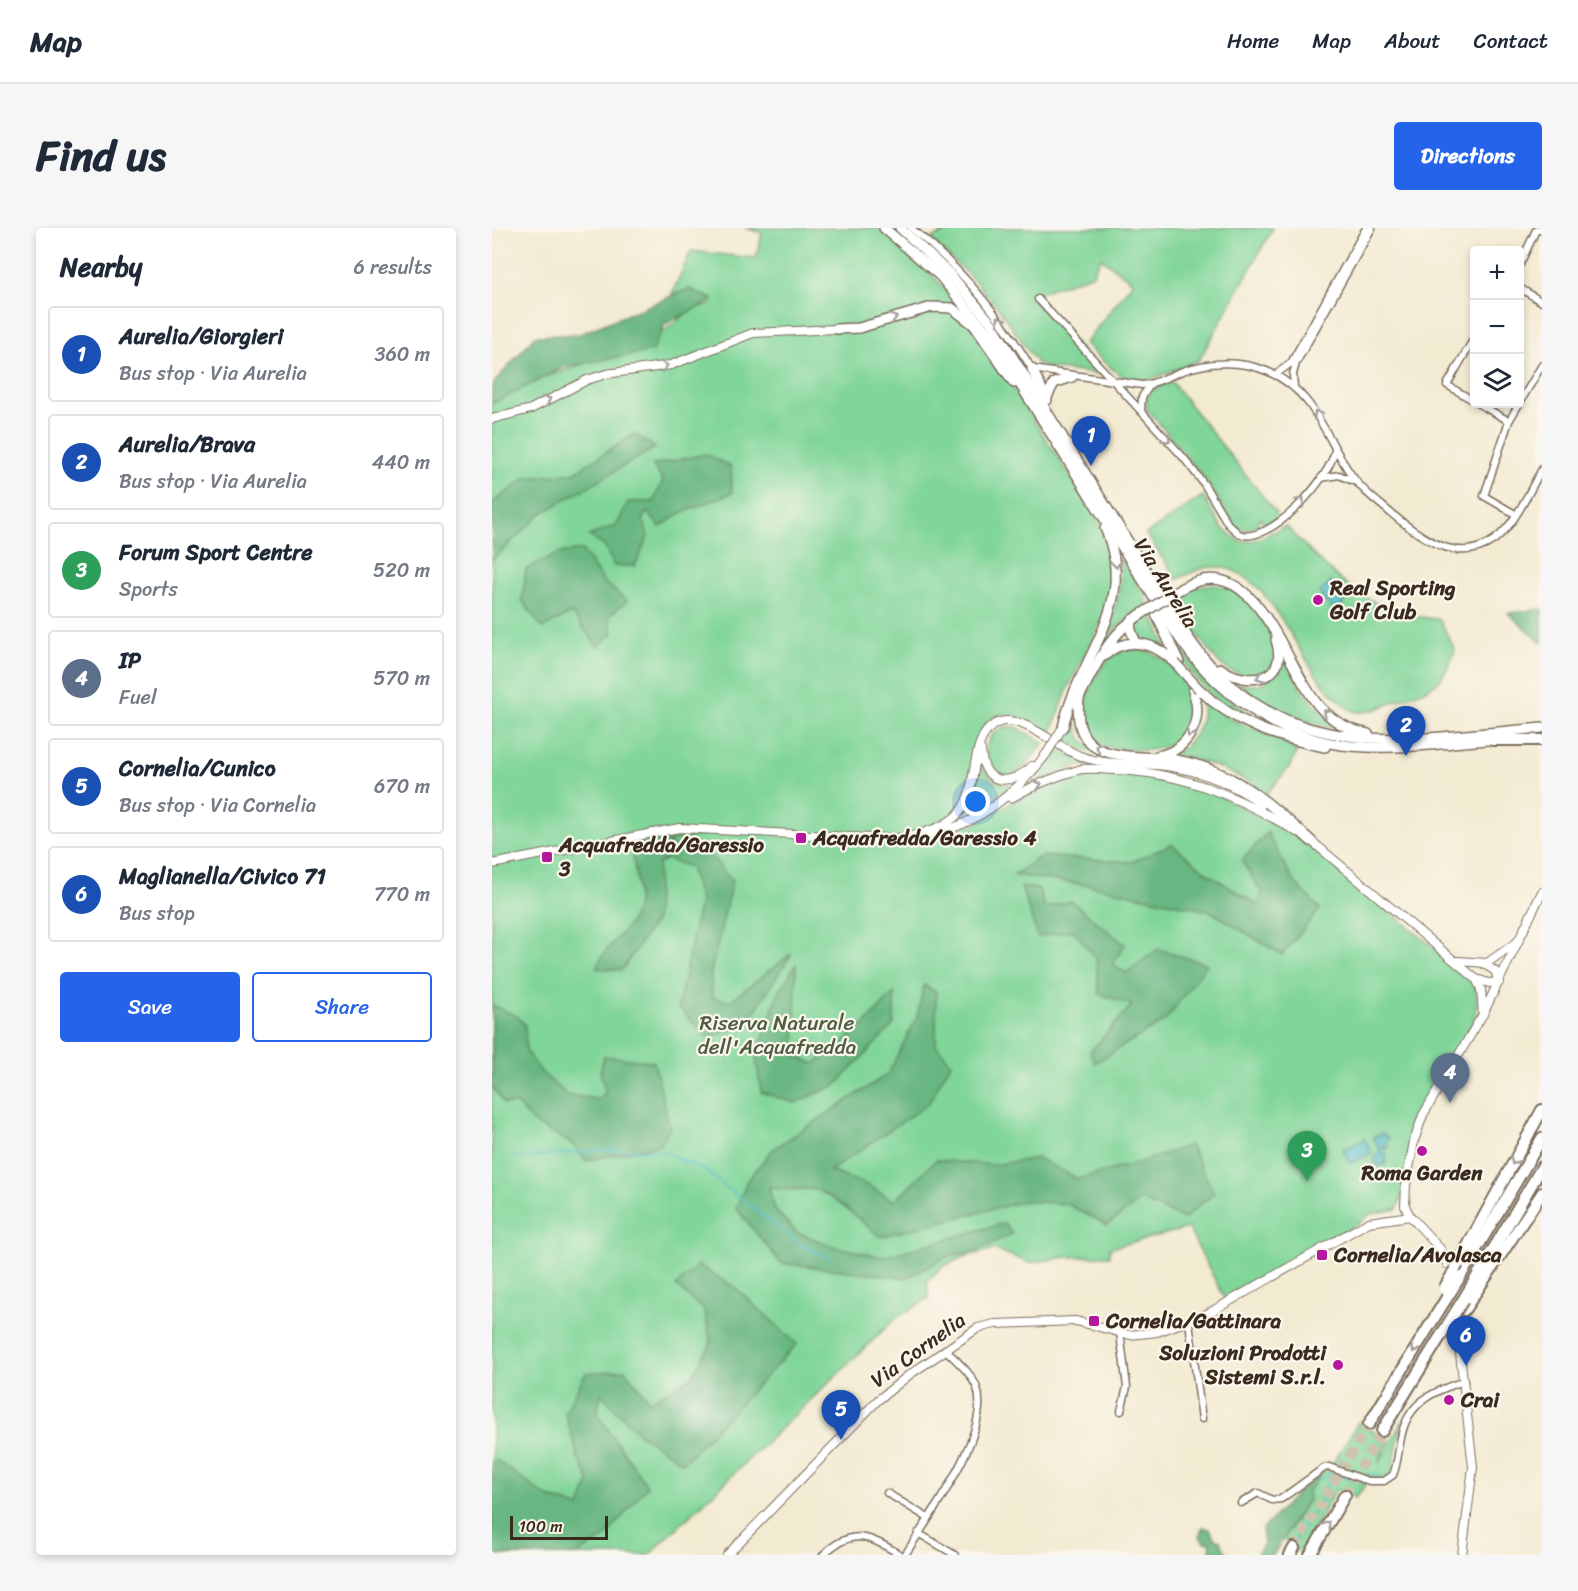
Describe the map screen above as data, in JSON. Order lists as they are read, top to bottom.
{
  "streets": {
    "highway": ["Via Aurelia"],
    "street": ["Via Cornelia"]
  },
  "parks": ["Riserva Naturale dell'Acquafredda"],
  "places": {
    "other": [
      "Real Sporting Golf Club",
      "Roma Garden",
      "Soluzioni Prodotti Sistemi S.r.l.",
      "Crai"
    ],
    "transit": [
      "Acquafredda/Garessio 4",
      "Acquafredda/Garessio 3",
      "Cornelia/Avolasca",
      "Cornelia/Gattinara"
    ]
  },
  "scale_bar": "100 m",
  "page": {
    "header": "Map",
    "nav": [
      "Home",
      "Map",
      "About",
      "Contact"
    ],
    "title": "Find us",
    "buttons": [
      "Directions",
      ["Save", "Share"]
    ],
    "heading": ["Nearby", "6 results"],
    "map_buttons": ["+", "−"],
    "list": [
      {
        "mark": "1",
        "name": "Aurelia/Giorgieri",
        "note": "Bus stop · Via Aurelia",
        "value": "360 m"
      },
      {
        "mark": "2",
        "name": "Aurelia/Brava",
        "note": "Bus stop · Via Aurelia",
        "value": "440 m"
      },
      {
        "mark": "3",
        "name": "Forum Sport Centre",
        "note": "Sports",
        "value": "520 m"
      },
      {
        "mark": "4",
        "name": "IP",
        "note": "Fuel",
        "value": "570 m"
      },
      {
        "mark": "5",
        "name": "Cornelia/Cunico",
        "note": "Bus stop · Via Cornelia",
        "value": "670 m"
      },
      {
        "mark": "6",
        "name": "Maglianella/Civico 71",
        "note": "Bus stop",
        "value": "770 m"
      }
    ],
    "pins": [
      "1",
      "2",
      "4",
      "3",
      "6",
      "5"
    ],
    "scale": "100 m"
  }
}
